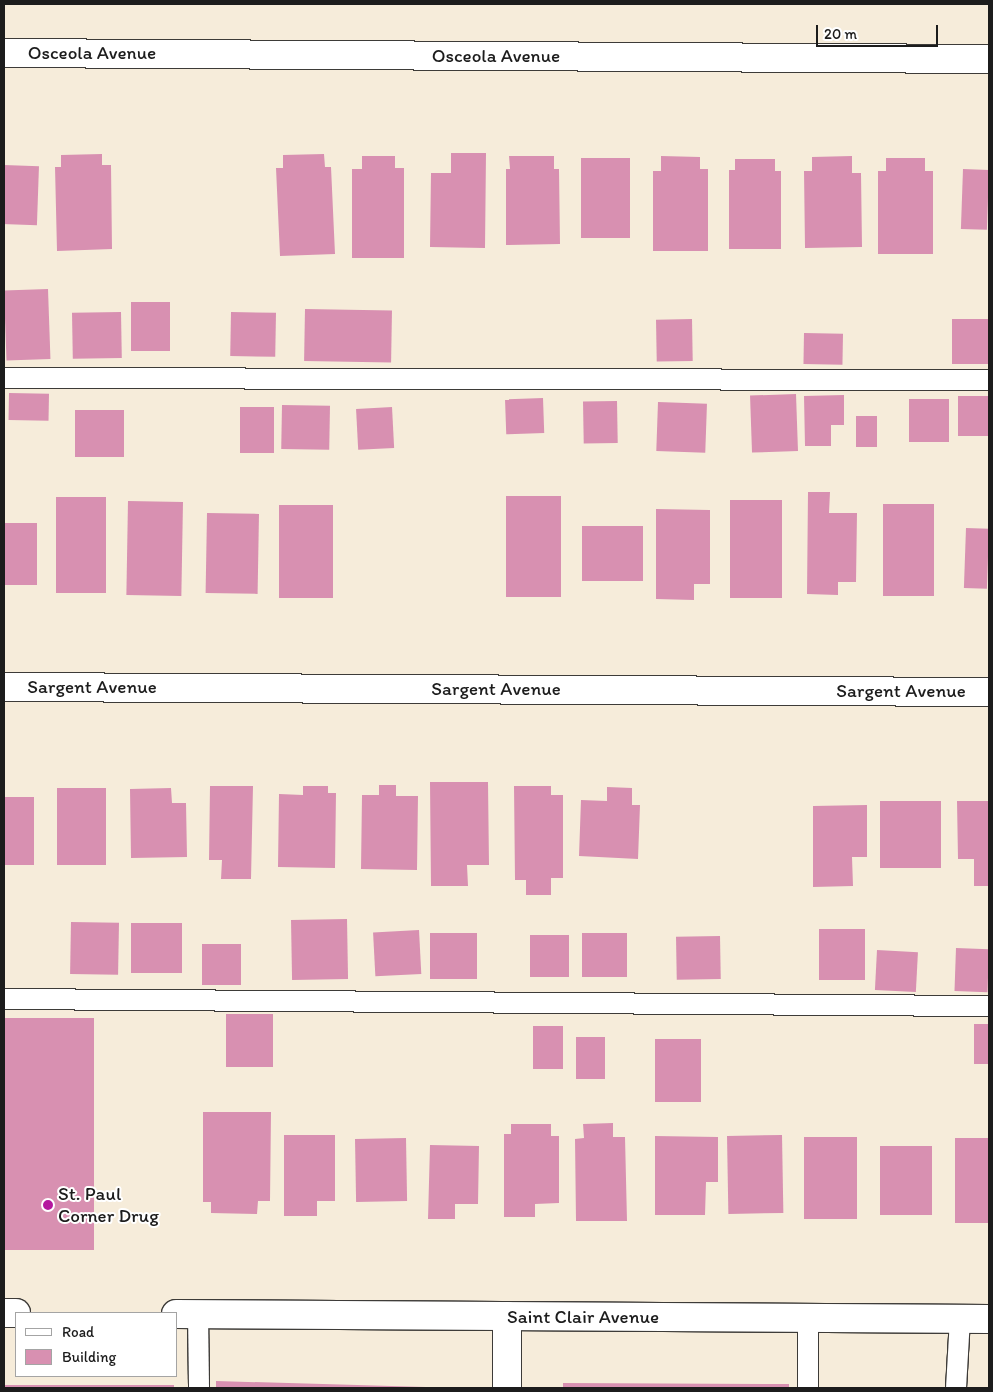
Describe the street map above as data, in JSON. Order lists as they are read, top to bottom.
{
  "streets": {
    "street": ["Osceola Avenue", "Sargent Avenue", "Saint Clair Avenue"]
  },
  "places": ["St. Paul Corner Drug"],
  "legend": ["Road", "Building"],
  "scale_bar": "20 m"
}
